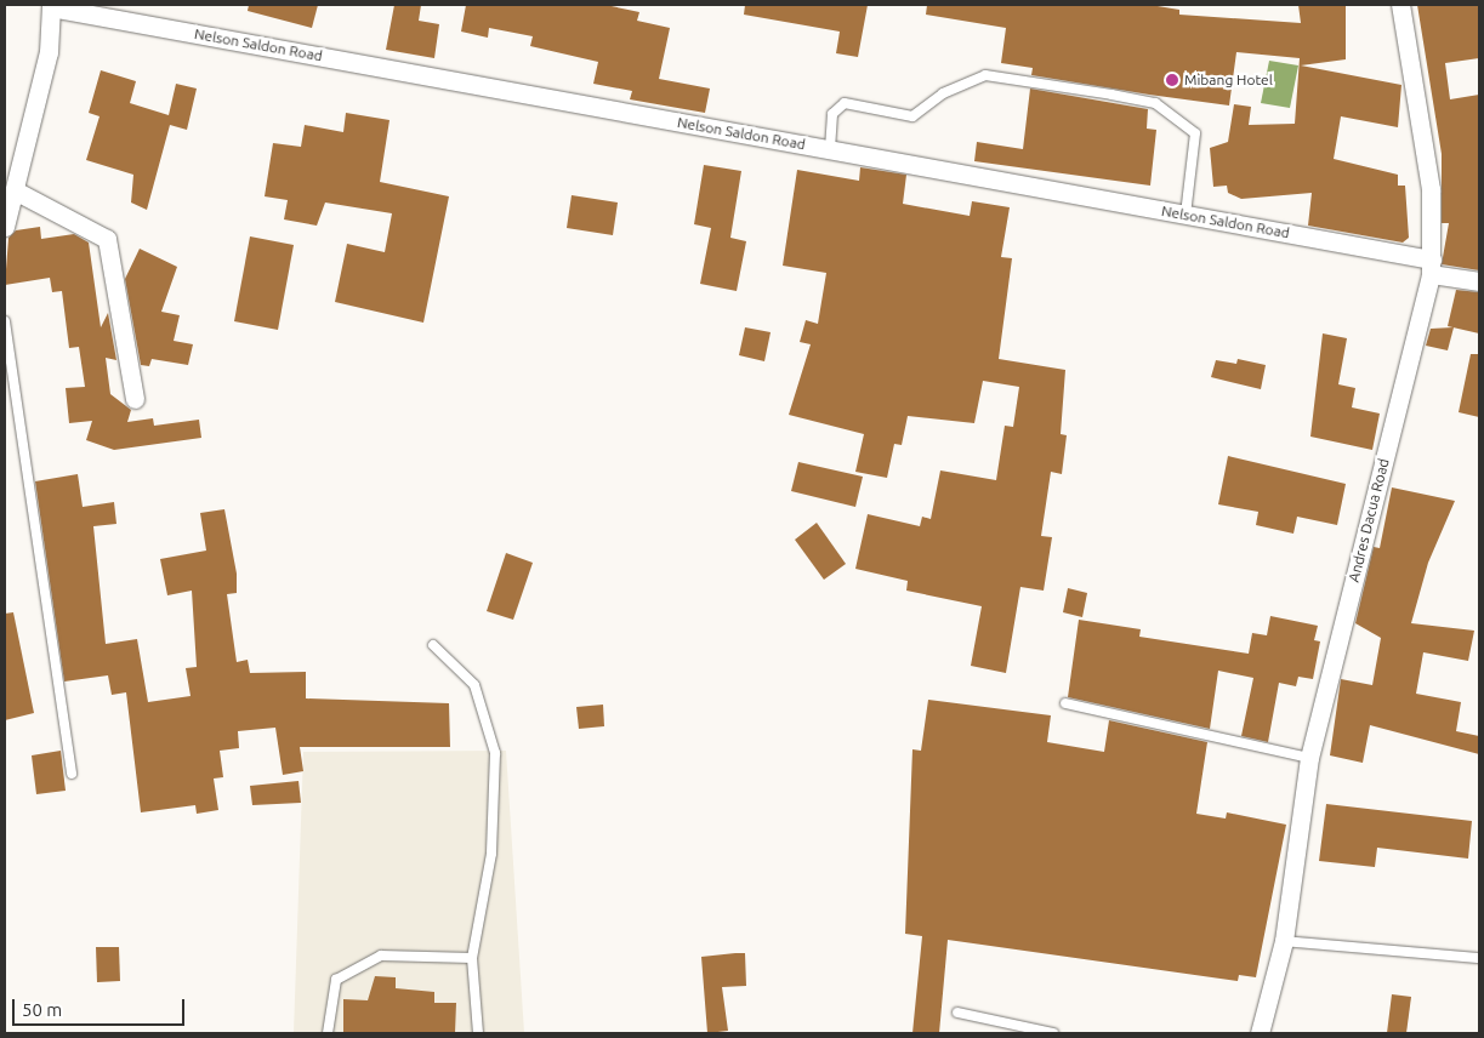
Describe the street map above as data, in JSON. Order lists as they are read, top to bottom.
{
  "streets": {
    "street": ["Nelson Saldon Road", "Andres Dacua Road"]
  },
  "crossings": [
    ["Nelson Saldon Road", "Andres Dacua Road"]
  ],
  "places": ["Mibang Hotel"],
  "scale_bar": "50 m"
}
